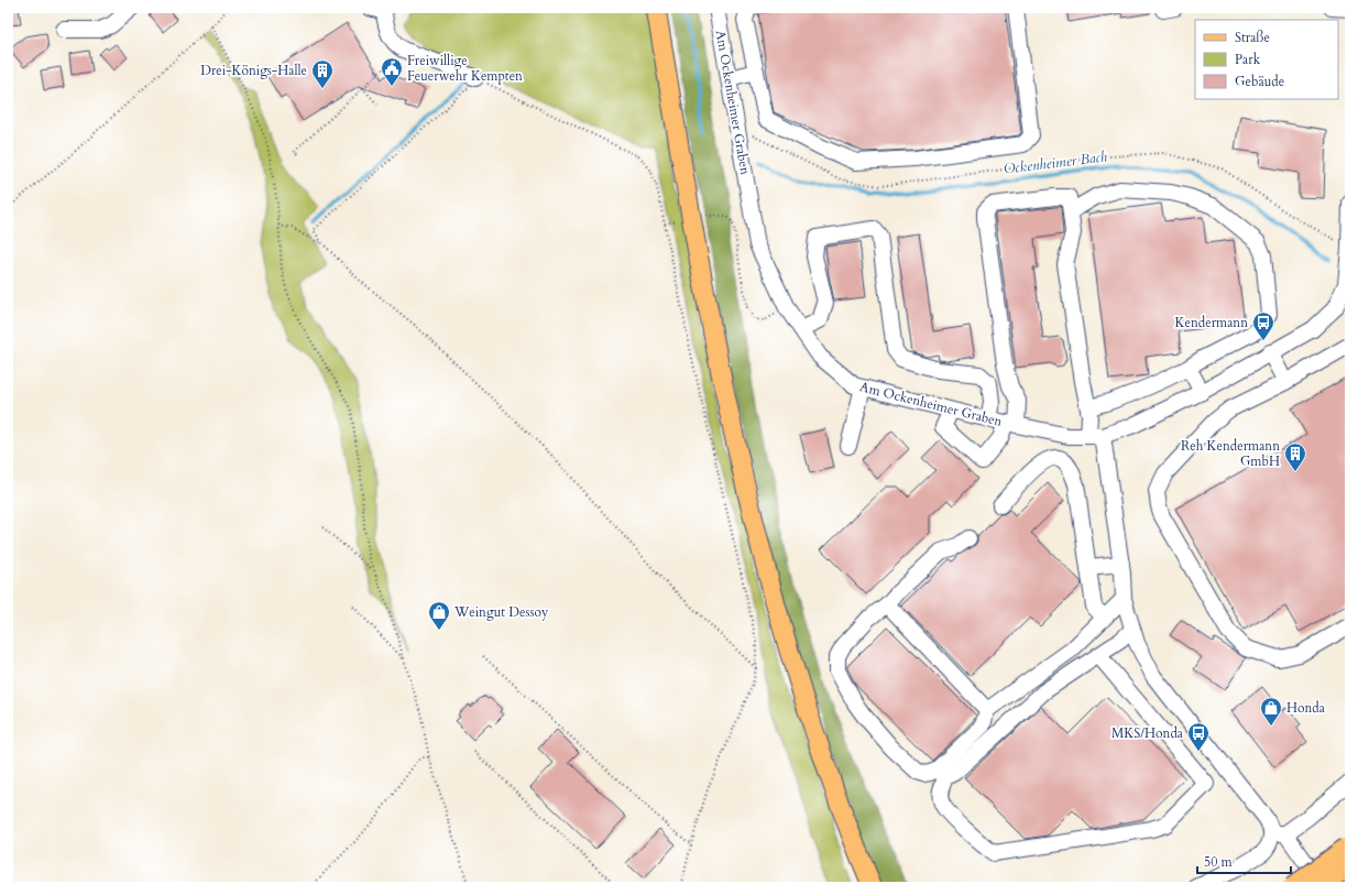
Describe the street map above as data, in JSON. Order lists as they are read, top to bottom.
{
  "streets": {
    "street": ["Am Ockenheimer Graben"]
  },
  "water": ["Ockenheimer Bach"],
  "places": {
    "public building": ["Freiwillige Feuerwehr Kempten"],
    "building": ["Drei-Königs-Halle", "Reh Kendermann GmbH"],
    "bus stop": ["Kendermann", "MKS/Honda"],
    "shop": ["Weingut Dessoy", "Honda"]
  },
  "legend": ["Straße", "Park", "Gebäude"],
  "scale_bar": "50 m"
}
